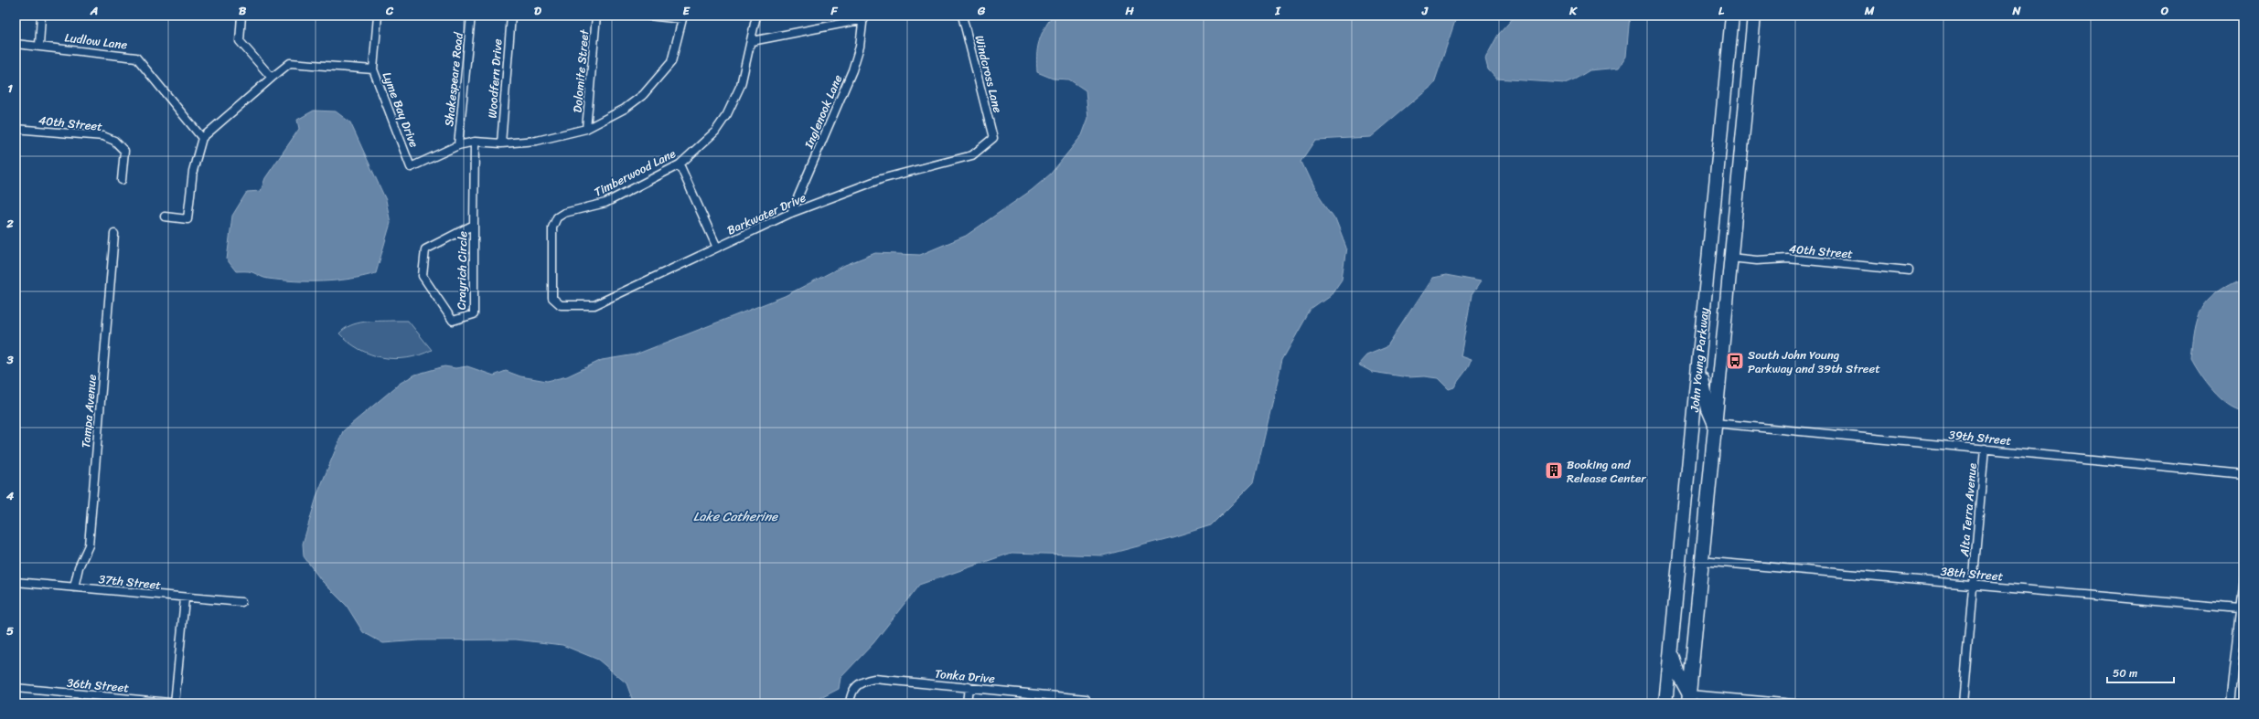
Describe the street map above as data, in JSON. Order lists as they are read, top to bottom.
{
  "streets": {
    "highway": ["John Young Parkway"],
    "street": [
      "Ludlow Lane",
      "Dolomite Street",
      "Windcross Lane",
      "Woodfern Drive",
      "Shakespeare Road",
      "Lyme Bay Drive",
      "Inglenook Lane",
      "40th Street",
      "Timberwood Lane",
      "Barkwater Drive",
      "Crayrich Circle",
      "Tampa Avenue",
      "39th Street",
      "Alta Terra Avenue",
      "38th Street",
      "37th Street",
      "Tonka Drive",
      "36th Street"
    ]
  },
  "crossings": [
    ["Ludlow Lane", "Lyme Bay Drive"],
    ["Windcross Lane", "Barkwater Drive"],
    ["Shakespeare Road", "Lyme Bay Drive"],
    ["Inglenook Lane", "Barkwater Drive"],
    ["40th Street", "John Young Parkway"],
    ["Timberwood Lane", "Barkwater Drive"],
    ["John Young Parkway", "39th Street"],
    ["John Young Parkway", "38th Street"],
    ["Tampa Avenue", "37th Street"],
    ["39th Street", "Alta Terra Avenue"],
    ["Alta Terra Avenue", "38th Street"]
  ],
  "water": ["Lake Catherine"],
  "places": {
    "bus stop": ["South John Young Parkway and 39th Street"],
    "building": ["Booking and Release Center"]
  },
  "scale_bar": "50 m",
  "grid": {
    "columns": [
      "A",
      "B",
      "C",
      "D",
      "E",
      "F",
      "G",
      "H",
      "I",
      "J",
      "K",
      "L",
      "M",
      "N",
      "O"
    ],
    "rows": [
      "1",
      "2",
      "3",
      "4",
      "5"
    ]
  }
}
